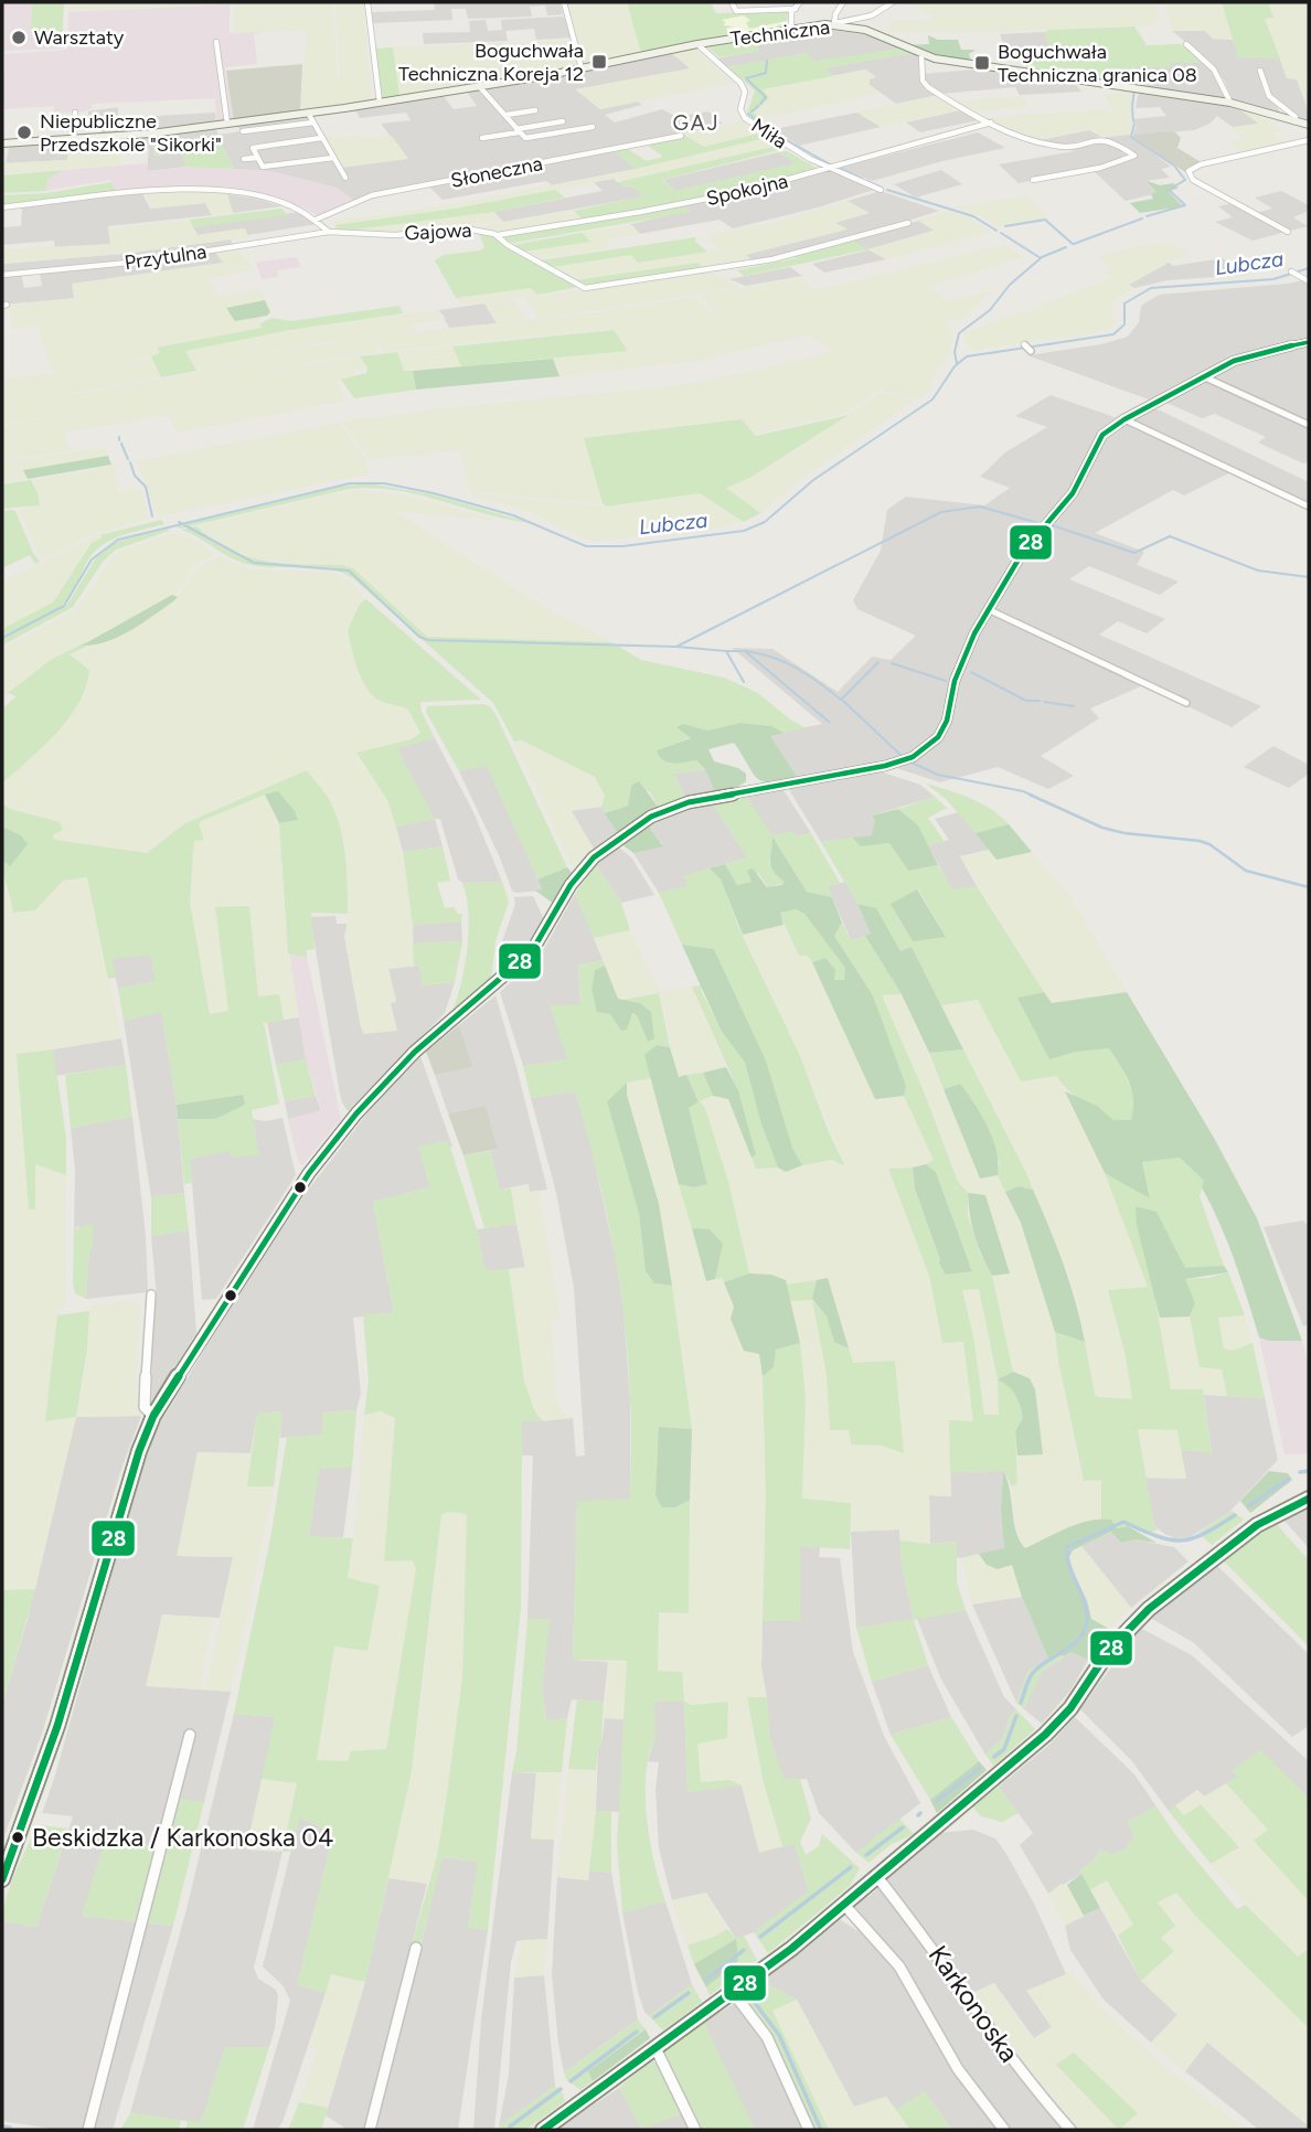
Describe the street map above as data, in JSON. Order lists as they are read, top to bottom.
{
  "streets": {
    "street": [
      "Techniczna",
      "Miła",
      "Słoneczna",
      "Spokojna",
      "Gajowa",
      "Przytulna",
      "Karkonoska"
    ]
  },
  "crossings": [
    ["Techniczna", "Miła"],
    ["Miła", "Spokojna"],
    ["Spokojna", "Gajowa"],
    ["Gajowa", "Przytulna"]
  ],
  "districts": ["GAJ"],
  "water": ["Lubcza"],
  "places": {
    "other": ["Warsztaty", "Niepubliczne Przedszkole \"Sikorki\"", "Beskidzka / Karkonoska 04"],
    "transit": ["Boguchwała Techniczna Koreja 12", "Boguchwała Techniczna granica 08"]
  },
  "lines": ["transit line 28"]
}
